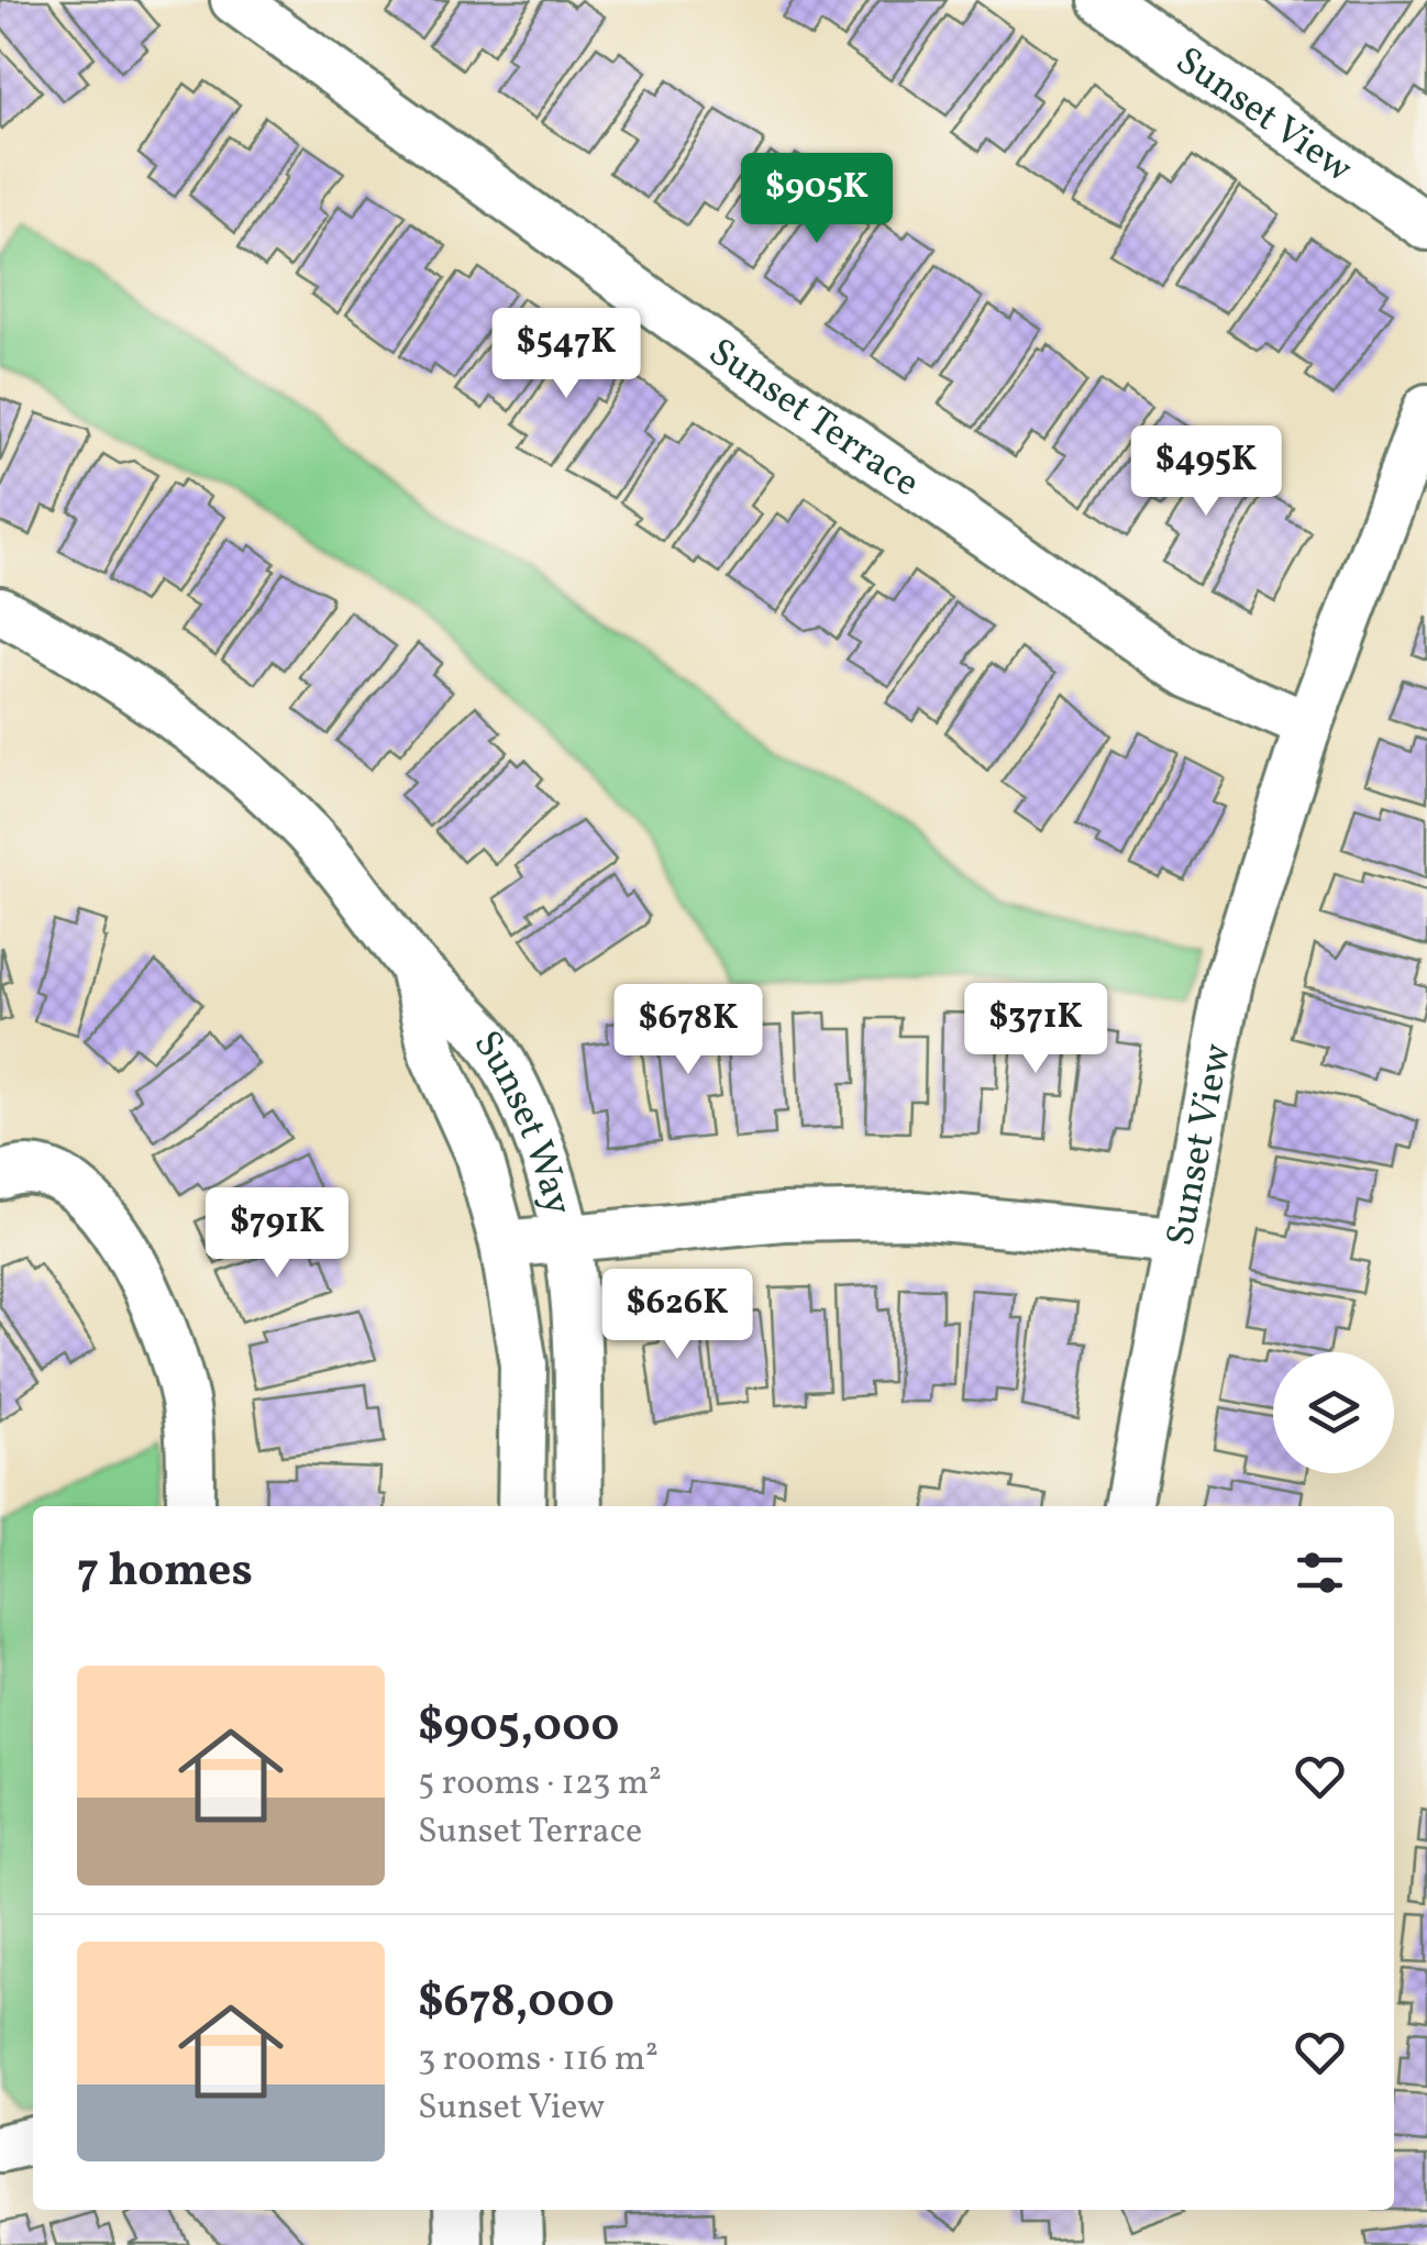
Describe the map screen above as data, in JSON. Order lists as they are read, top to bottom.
{
  "streets": {
    "street": ["Sunset View", "Sunset Terrace", "Sunset Way"]
  },
  "crossings": [
    ["Sunset View", "Sunset Terrace"],
    ["Sunset View", "Sunset Way"]
  ],
  "page": {
    "price": [
      "$905K",
      "$547K",
      "$495K",
      "$371K",
      "$678K",
      "$791K",
      "$626K"
    ],
    "heading": "7 homes",
    "list": [
      {
        "name": "$905,000",
        "note": "5 rooms · 123 m² · Sunset Terrace"
      },
      {
        "name": "$678,000",
        "note": "3 rooms · 116 m² · Sunset View"
      }
    ]
  }
}
